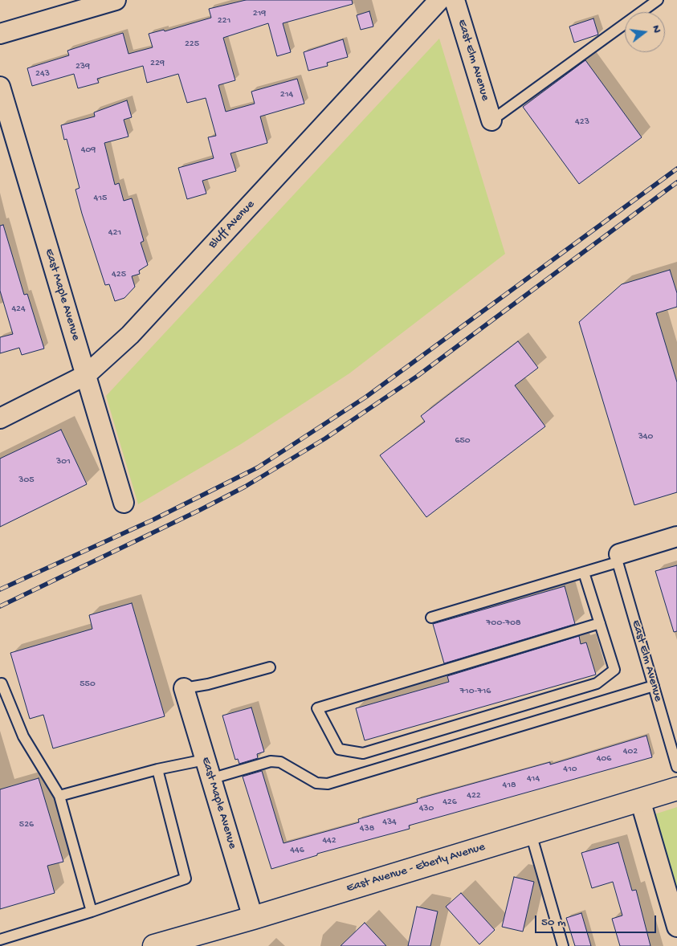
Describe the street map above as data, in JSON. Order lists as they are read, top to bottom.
{
  "streets": {
    "main road": ["East Avenue - Eberly Avenue"],
    "street": ["East Elm Avenue", "Bluff Avenue", "East Maple Avenue"]
  },
  "crossings": [
    ["Bluff Avenue", "East Maple Avenue"],
    ["East Maple Avenue", "East Avenue - Eberly Avenue"]
  ],
  "house_numbers": [
    "219",
    "221",
    "225",
    "229",
    "239",
    "243",
    "214",
    "423",
    "409",
    "415",
    "421",
    "425",
    "424",
    "340",
    "650",
    "301",
    "305",
    "700-708",
    "550",
    "710-716",
    "402",
    "406",
    "410",
    "414",
    "418",
    "422",
    "426",
    "430",
    "434",
    "526",
    "438",
    "442",
    "446"
  ],
  "scale_bar": "50 m",
  "north": "right"
}
